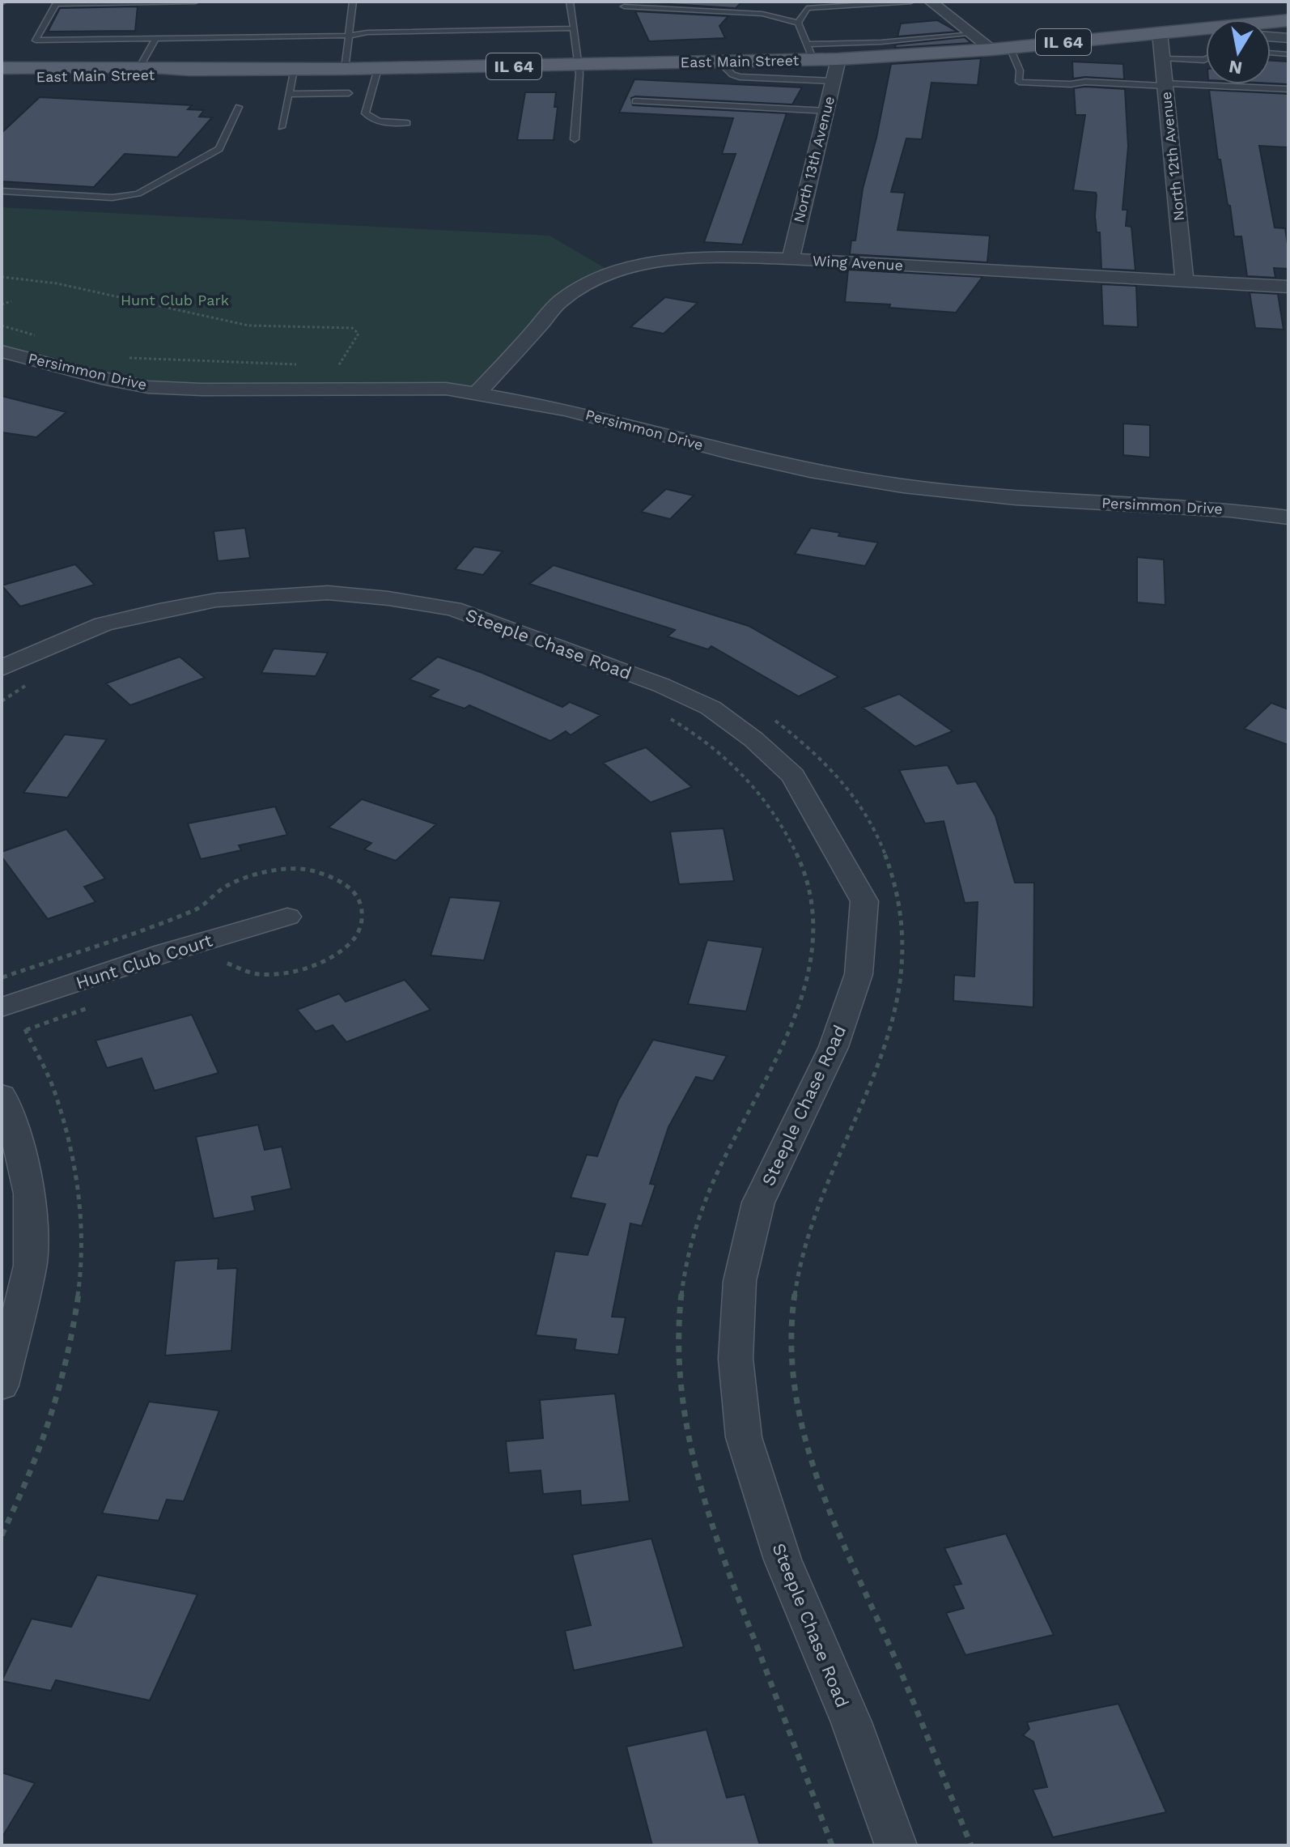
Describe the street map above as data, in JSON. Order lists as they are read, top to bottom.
{
  "streets": {
    "main road": ["IL 64", "East Main Street"],
    "street": [
      "North 12th Avenue",
      "North 13th Avenue",
      "Wing Avenue",
      "Persimmon Drive",
      "Steeple Chase Road",
      "Hunt Club Court"
    ]
  },
  "crossings": [
    ["East Main Street", "North 12th Avenue"],
    ["East Main Street", "North 13th Avenue"],
    ["North 12th Avenue", "Wing Avenue"],
    ["North 13th Avenue", "Wing Avenue"],
    ["Wing Avenue", "Persimmon Drive"]
  ],
  "parks": ["Hunt Club Park"],
  "north": "bottom"
}
